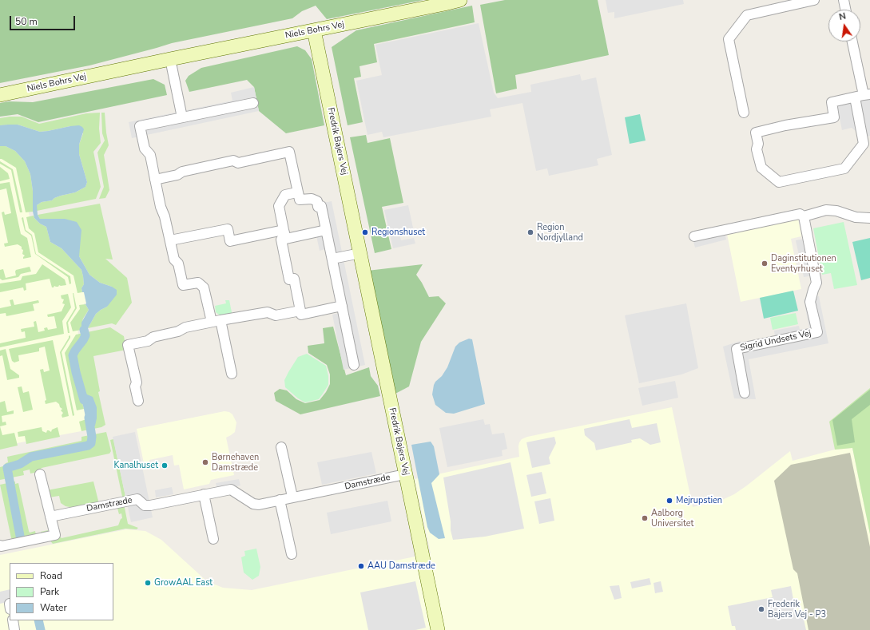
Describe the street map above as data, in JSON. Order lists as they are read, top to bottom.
{
  "streets": {
    "street": [
      "Niels Bohrs Vej",
      "Fredrik Bajers Vej",
      "Sigrid Undsets Vej",
      "Damstræde"
    ]
  },
  "crossings": [
    ["Niels Bohrs Vej", "Fredrik Bajers Vej"],
    ["Fredrik Bajers Vej", "Damstræde"]
  ],
  "places": [
    "Regionshuset",
    "Region Nordjylland",
    "Daginstitutionen Eventyrhuset",
    "Børnehaven Damstræde",
    "Kanalhuset",
    "Mejrupstien",
    "Aalborg Universitet",
    "AAU Damstræde",
    "GrowAAL East",
    "Frederik Bajers Vej - P3"
  ],
  "legend": ["Road", "Park", "Water"],
  "scale_bar": "50 m",
  "north": "top"
}
